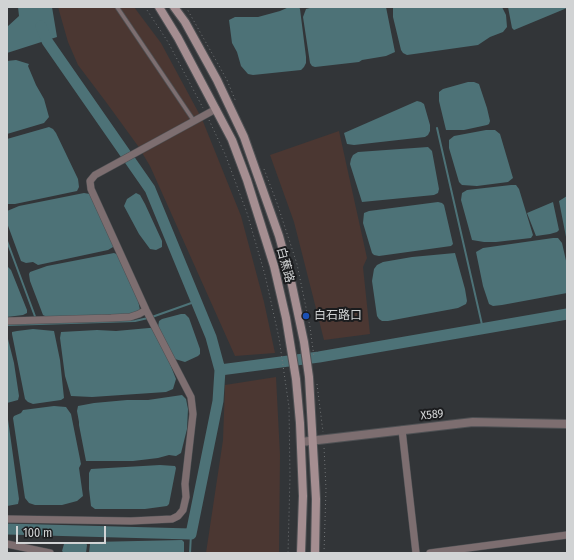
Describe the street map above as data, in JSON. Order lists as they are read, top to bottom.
{
  "streets": {
    "main road": ["白蕉路"],
    "street": ["X589"]
  },
  "crossings": [
    ["白蕉路", "X589"]
  ],
  "places": ["白石路口"],
  "scale_bar": "100 m"
}
